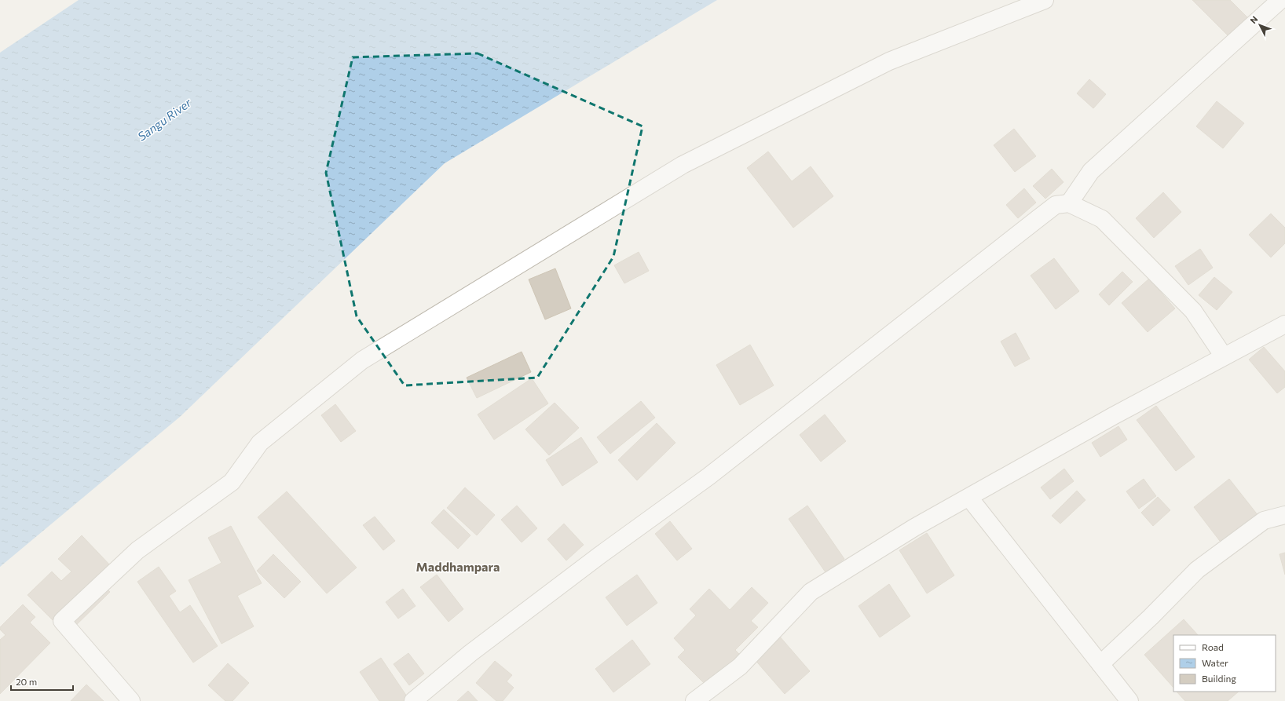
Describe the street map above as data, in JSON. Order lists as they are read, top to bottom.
{
  "districts": ["Maddhampara"],
  "water": ["Sangu River"],
  "legend": ["Road", "Water", "Building"],
  "scale_bar": "20 m",
  "north": "top left"
}
